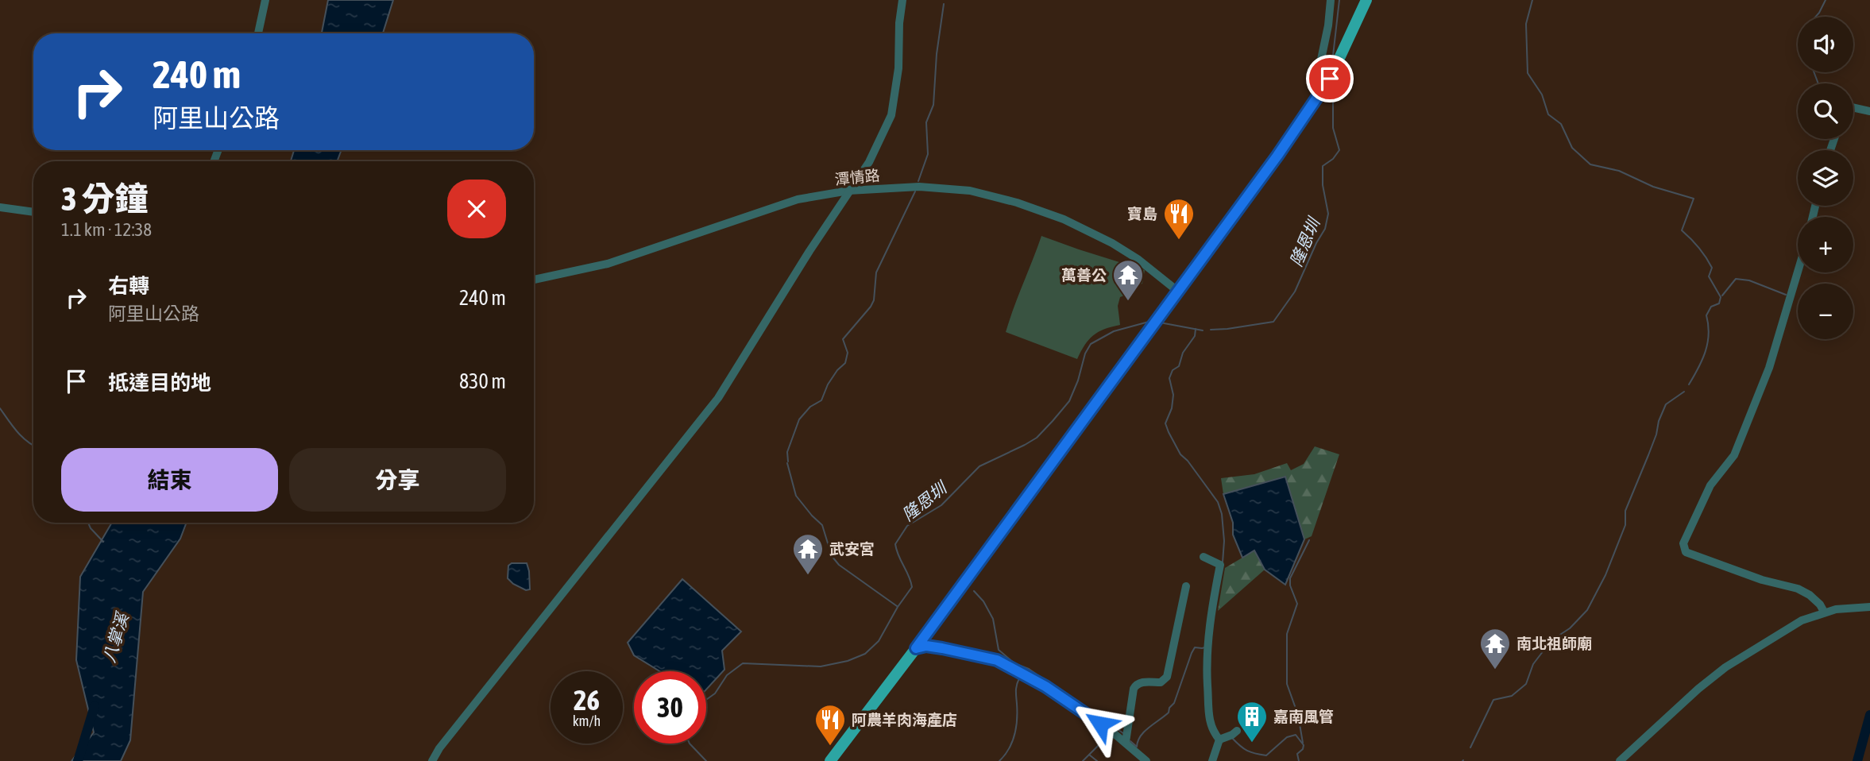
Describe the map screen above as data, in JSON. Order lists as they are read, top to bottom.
{
  "streets": {
    "street": ["潭情路"]
  },
  "water": ["隆恩圳", "八掌溪"],
  "places": {
    "restaurant": ["寶島", "阿農羊肉海產店"],
    "temple": ["萬善公", "武安宮", "南北祖師廟"],
    "building": ["嘉南風管"]
  },
  "page": {
    "map_buttons": ["+", "−"],
    "turn": ["240 m", "阿里山公路"],
    "heading": ["3 分鐘", "1.1 km · 12:38"],
    "list": [
      {
        "name": "右轉",
        "note": "阿里山公路",
        "value": "240 m"
      },
      {
        "name": "抵達目的地",
        "value": "830 m"
      }
    ],
    "buttons": ["結束", "分享"],
    "speed": "26 km/h",
    "limit": "30"
  }
}
